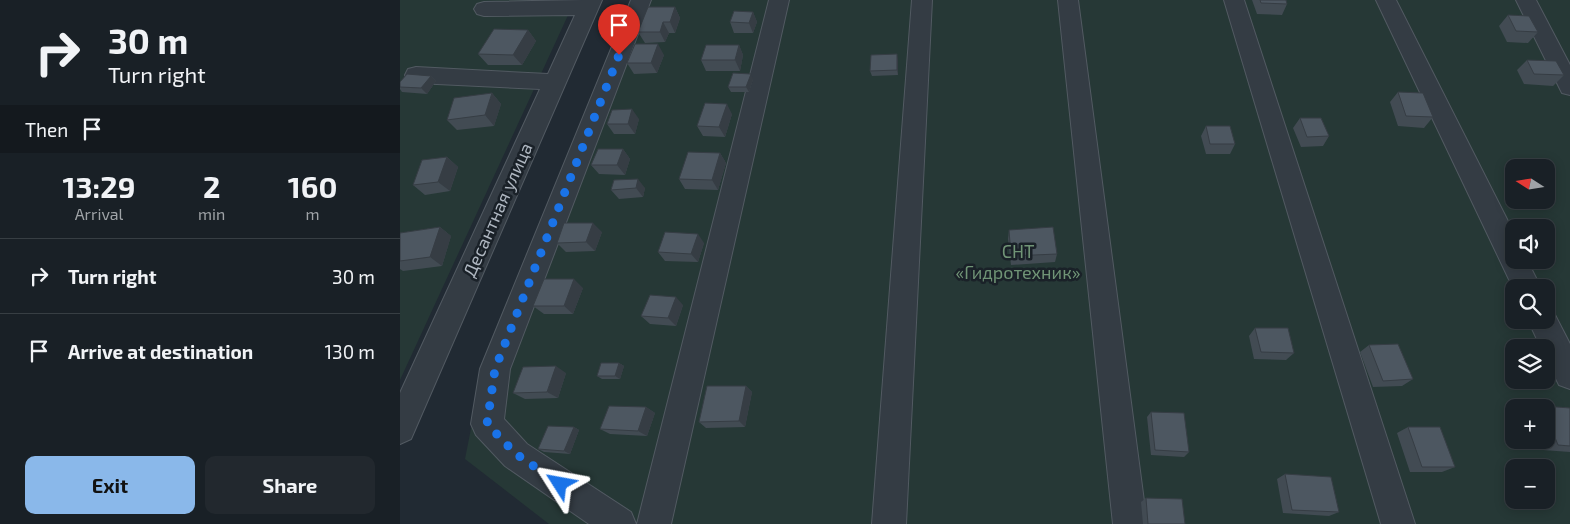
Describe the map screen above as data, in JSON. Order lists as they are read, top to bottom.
{
  "streets": {
    "street": ["Десантная улица"]
  },
  "parks": ["СНТ «Гидротехник»"],
  "north": "left",
  "page": {
    "turn": ["30 m", "Turn right"],
    "then": "Then",
    "eta": [
      "13:29",
      "Arrival",
      "2",
      "min",
      "160",
      "m"
    ],
    "map_buttons": ["+", "−"],
    "list": [
      {
        "name": "Turn right",
        "value": "30 m"
      },
      {
        "name": "Arrive at destination",
        "value": "130 m"
      }
    ],
    "buttons": ["Exit", "Share"]
  }
}
